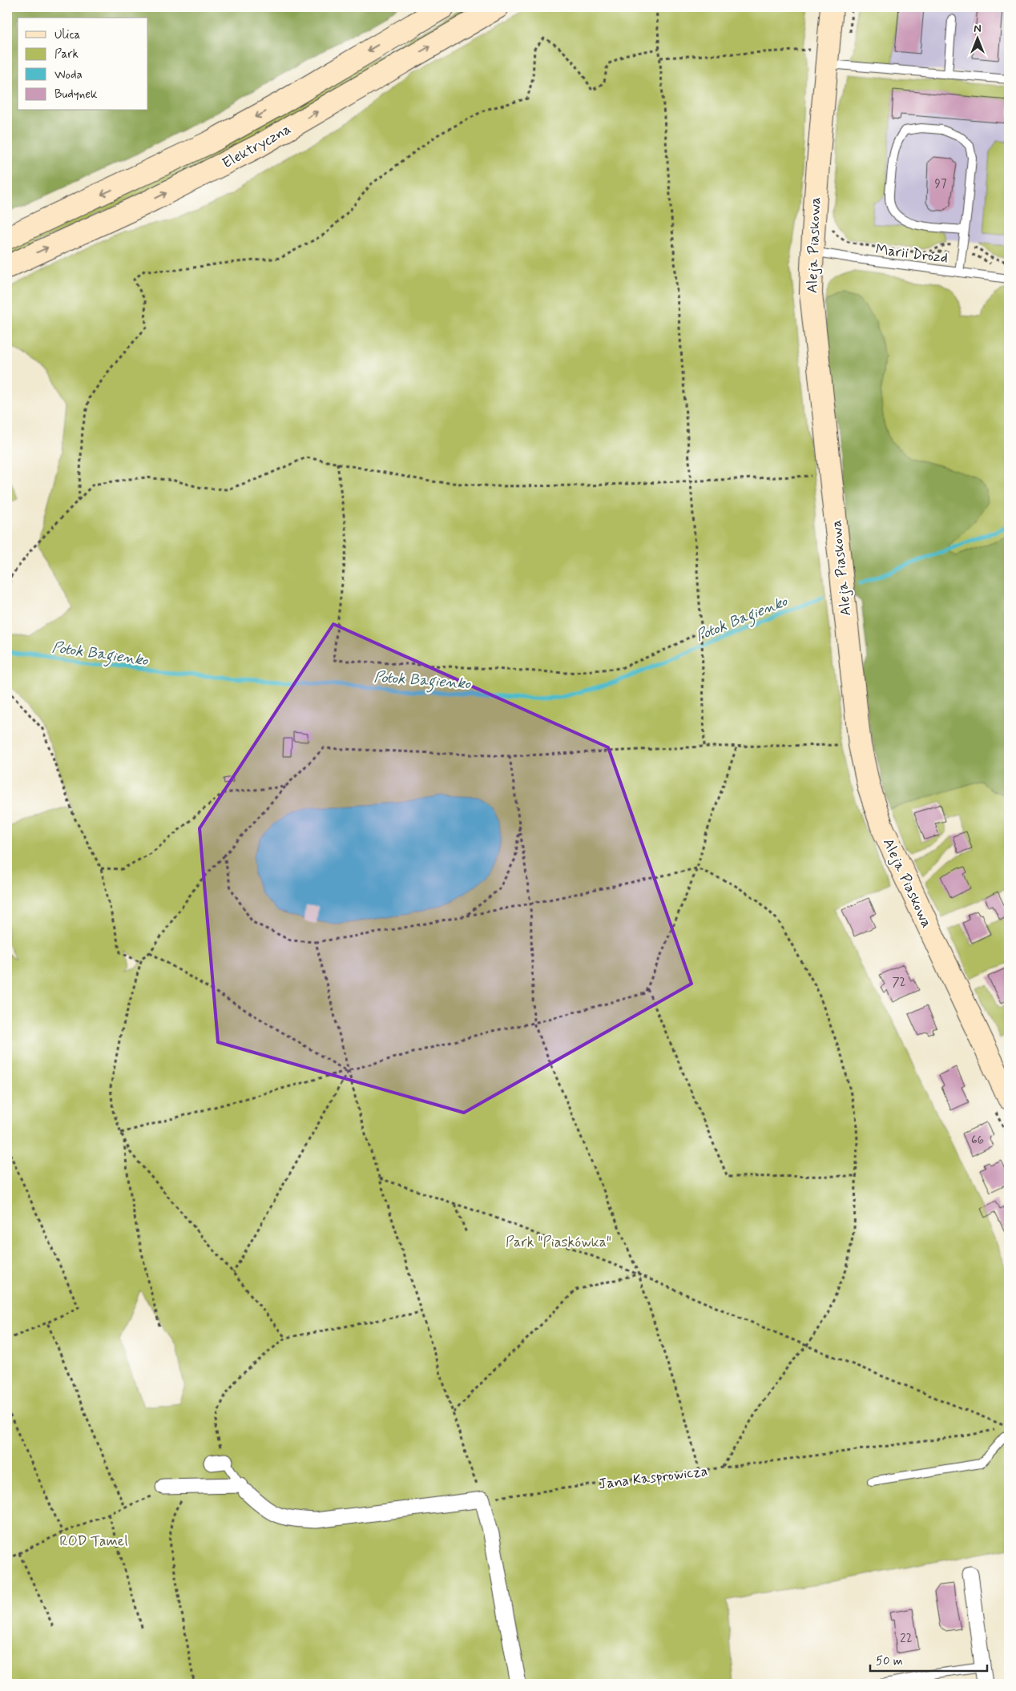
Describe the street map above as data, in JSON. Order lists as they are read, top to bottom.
{
  "streets": {
    "street": ["Elektryczna", "Aleja Piaskowa"],
    "lane": ["Marii Drozd"],
    "path": ["Jana Kasprowicza"]
  },
  "crossings": [
    ["Aleja Piaskowa", "Marii Drozd"]
  ],
  "water": ["Potok Bagienko"],
  "parks": ["Park \"Piaskówka\"", "ROD Tamel"],
  "house_numbers": [
    "97",
    "72",
    "66",
    "22"
  ],
  "legend": [
    "Ulica",
    "Park",
    "Woda",
    "Budynek"
  ],
  "scale_bar": "50 m",
  "north": "top"
}
